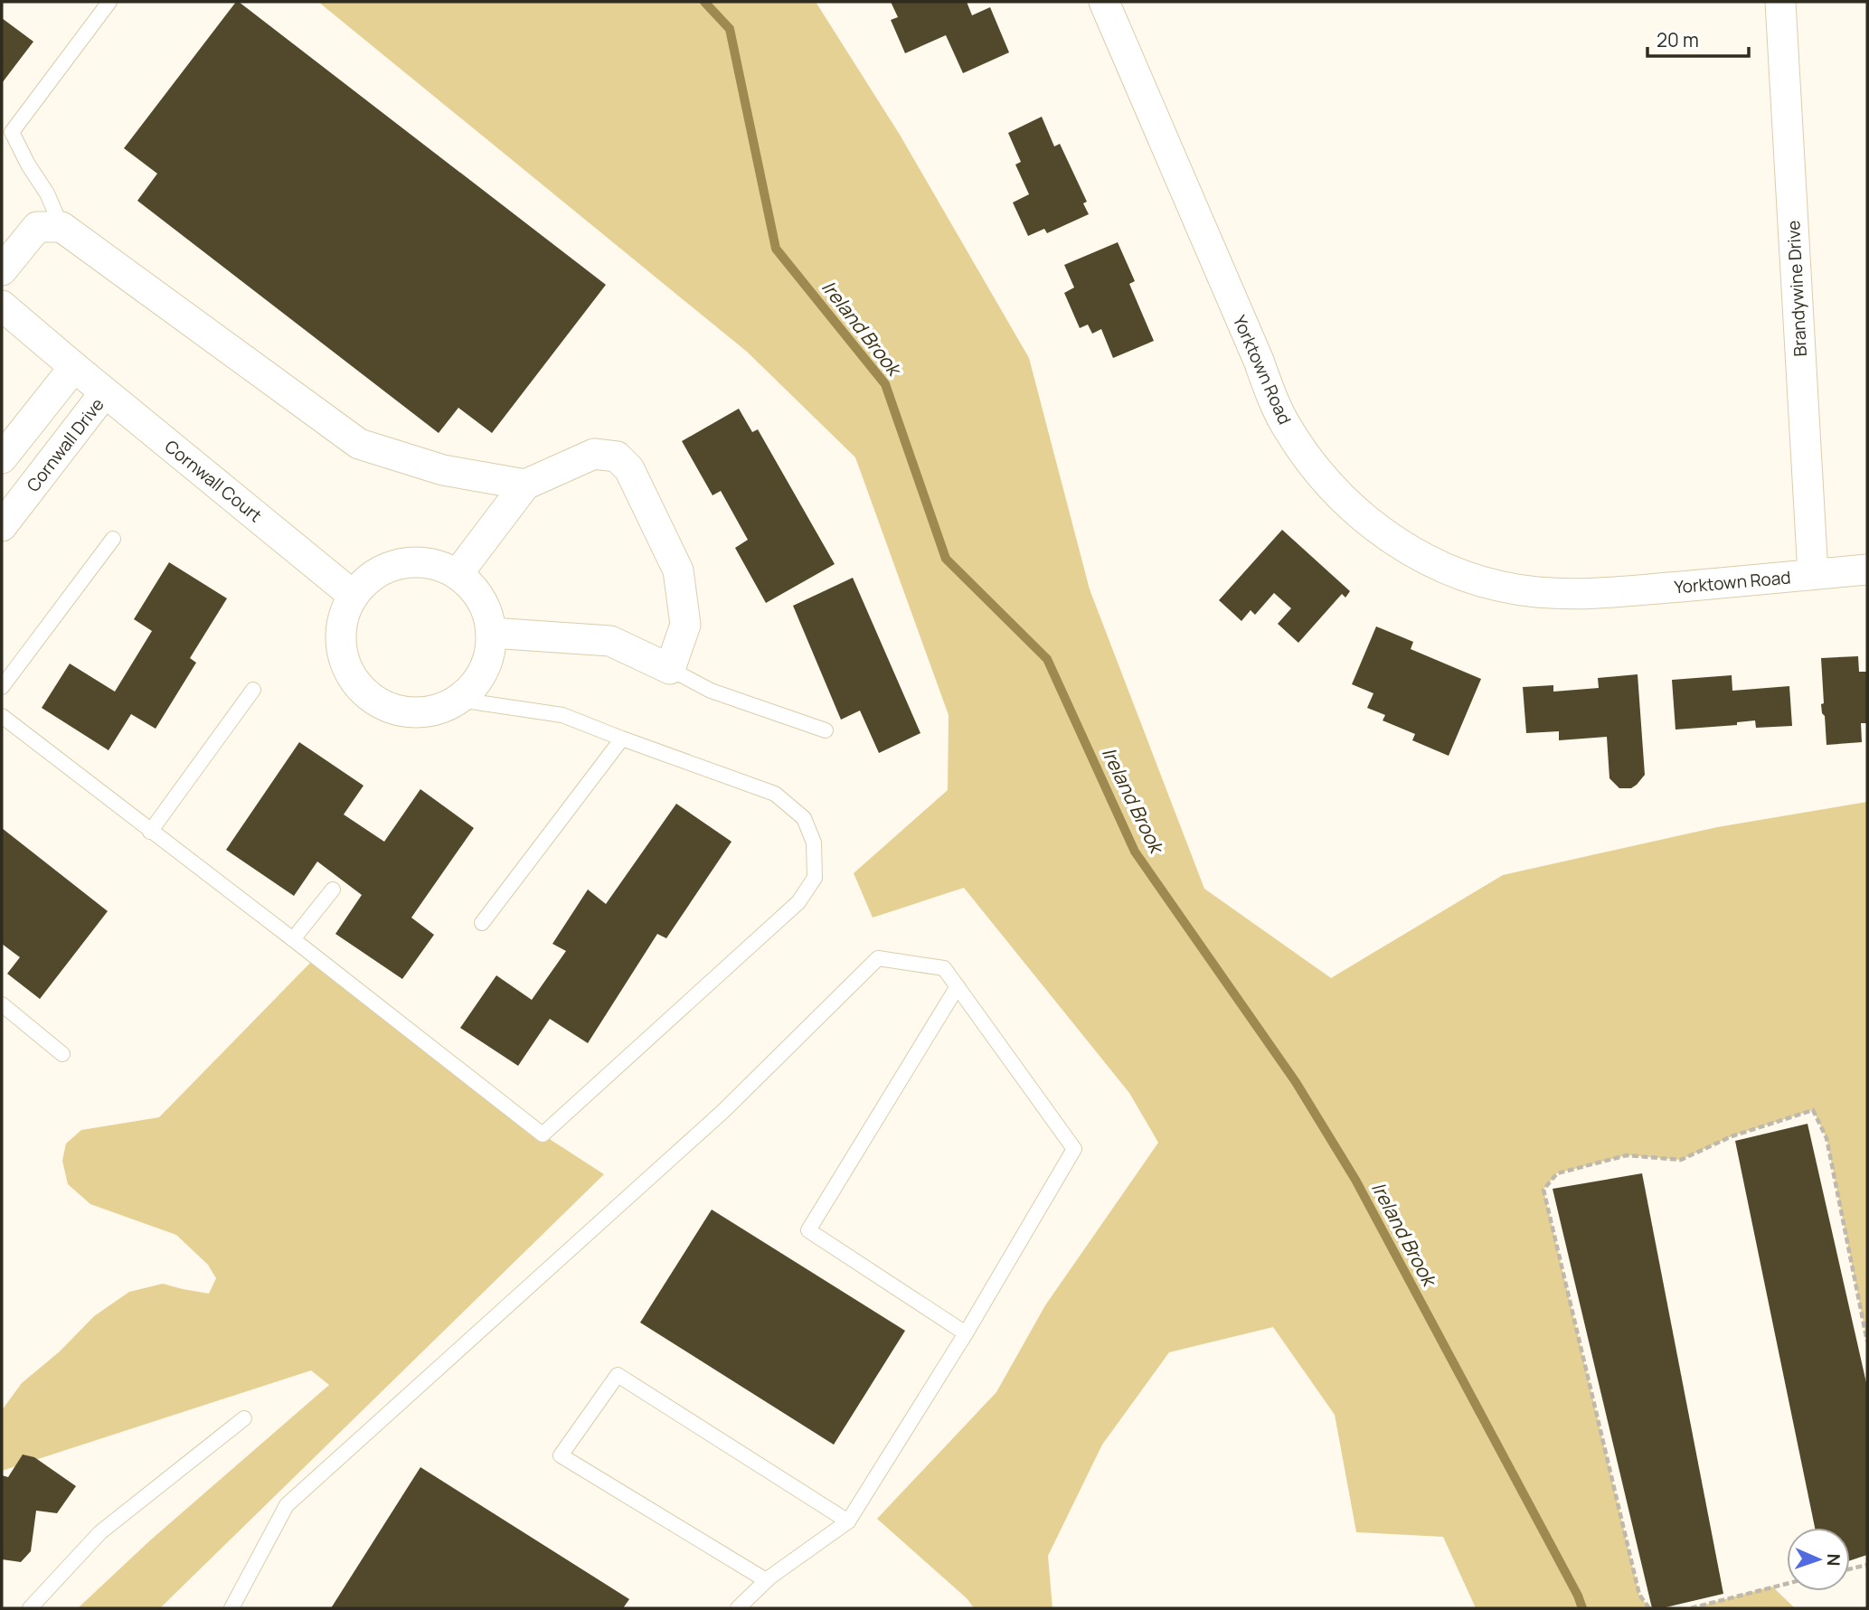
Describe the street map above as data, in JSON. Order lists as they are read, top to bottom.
{
  "streets": {
    "street": [
      "Brandywine Drive",
      "Yorktown Road",
      "Cornwall Drive",
      "Cornwall Court"
    ]
  },
  "crossings": [
    ["Brandywine Drive", "Yorktown Road"],
    ["Cornwall Drive", "Cornwall Court"]
  ],
  "water": ["Ireland Brook"],
  "scale_bar": "20 m",
  "north": "right"
}
